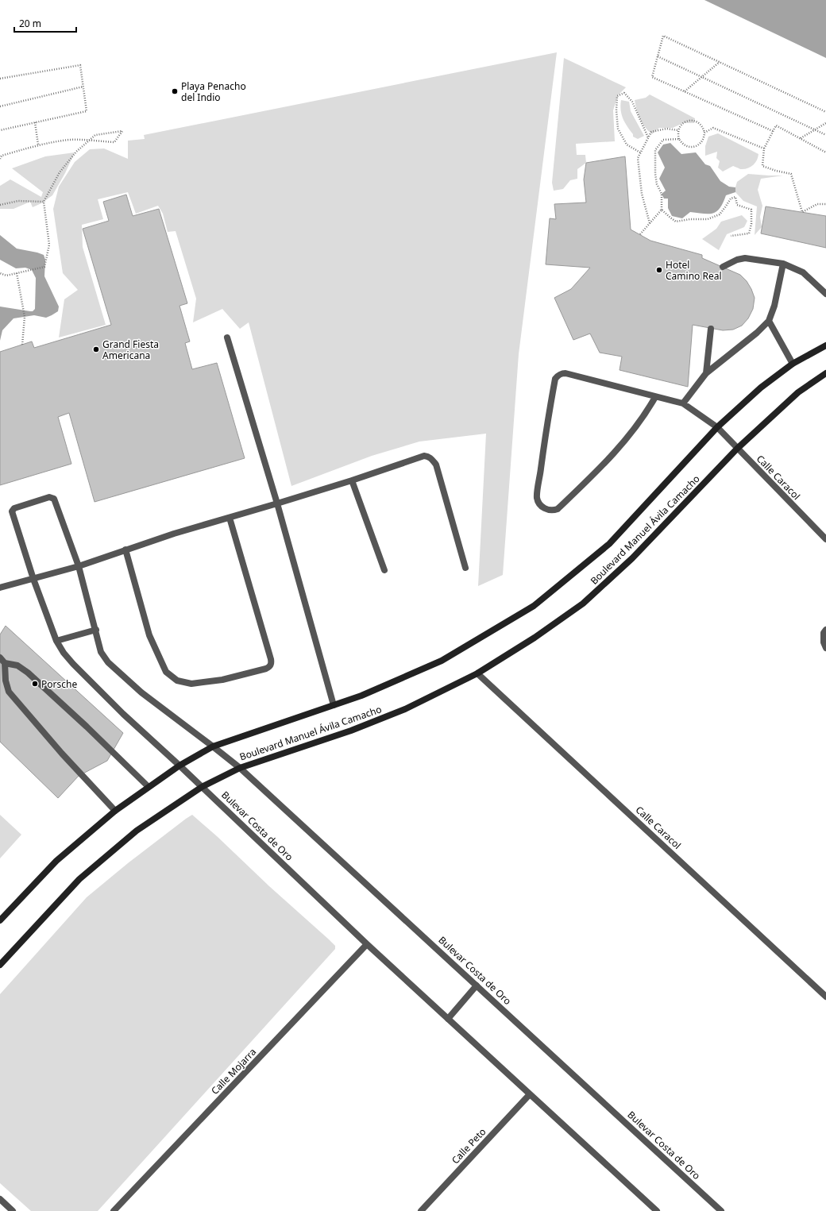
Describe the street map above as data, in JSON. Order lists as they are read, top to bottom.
{
  "streets": {
    "main road": ["Boulevard Manuel Ávila Camacho"],
    "street": [
      "Calle Caracol",
      "Bulevar Costa de Oro",
      "Calle Mojarra",
      "Calle Peto"
    ]
  },
  "crossings": [
    ["Calle Caracol", "Boulevard Manuel Ávila Camacho"],
    ["Boulevard Manuel Ávila Camacho", "Bulevar Costa de Oro"],
    ["Bulevar Costa de Oro", "Calle Mojarra"],
    ["Bulevar Costa de Oro", "Calle Peto"]
  ],
  "places": [
    "Playa Penacho del Indio",
    "Hotel Camino Real",
    "Grand Fiesta Americana",
    "Porsche"
  ],
  "scale_bar": "20 m"
}
